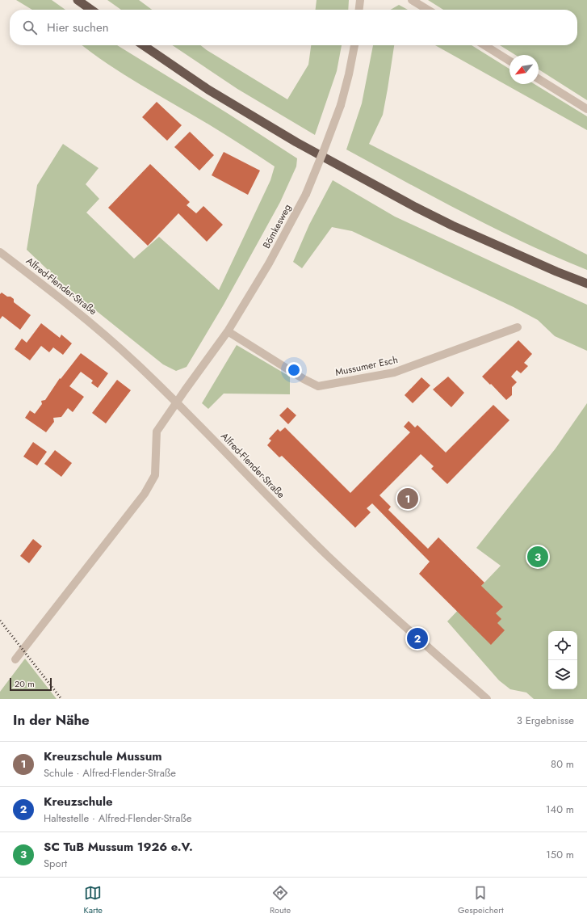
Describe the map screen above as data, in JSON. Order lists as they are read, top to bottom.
{
  "streets": {
    "street": ["Bömkesweg", "Alfred-Flender-Straße", "Mussumer Esch"]
  },
  "crossings": [
    ["Bömkesweg", "Alfred-Flender-Straße"],
    ["Bömkesweg", "Mussumer Esch"]
  ],
  "scale_bar": "20 m",
  "north": "bottom left",
  "page": {
    "search": "Hier suchen",
    "pins": ["1", "3", "2"],
    "scale": "20 m",
    "heading": ["In der Nähe", "3 Ergebnisse"],
    "list": [
      {
        "mark": "1",
        "name": "Kreuzschule Mussum",
        "note": "Schule · Alfred-Flender-Straße",
        "value": "80 m"
      },
      {
        "mark": "2",
        "name": "Kreuzschule",
        "note": "Haltestelle · Alfred-Flender-Straße",
        "value": "140 m"
      },
      {
        "mark": "3",
        "name": "SC TuB Mussum 1926 e.V.",
        "note": "Sport",
        "value": "150 m"
      }
    ],
    "nav": ["Karte", "Route", "Gespeichert"]
  }
}
